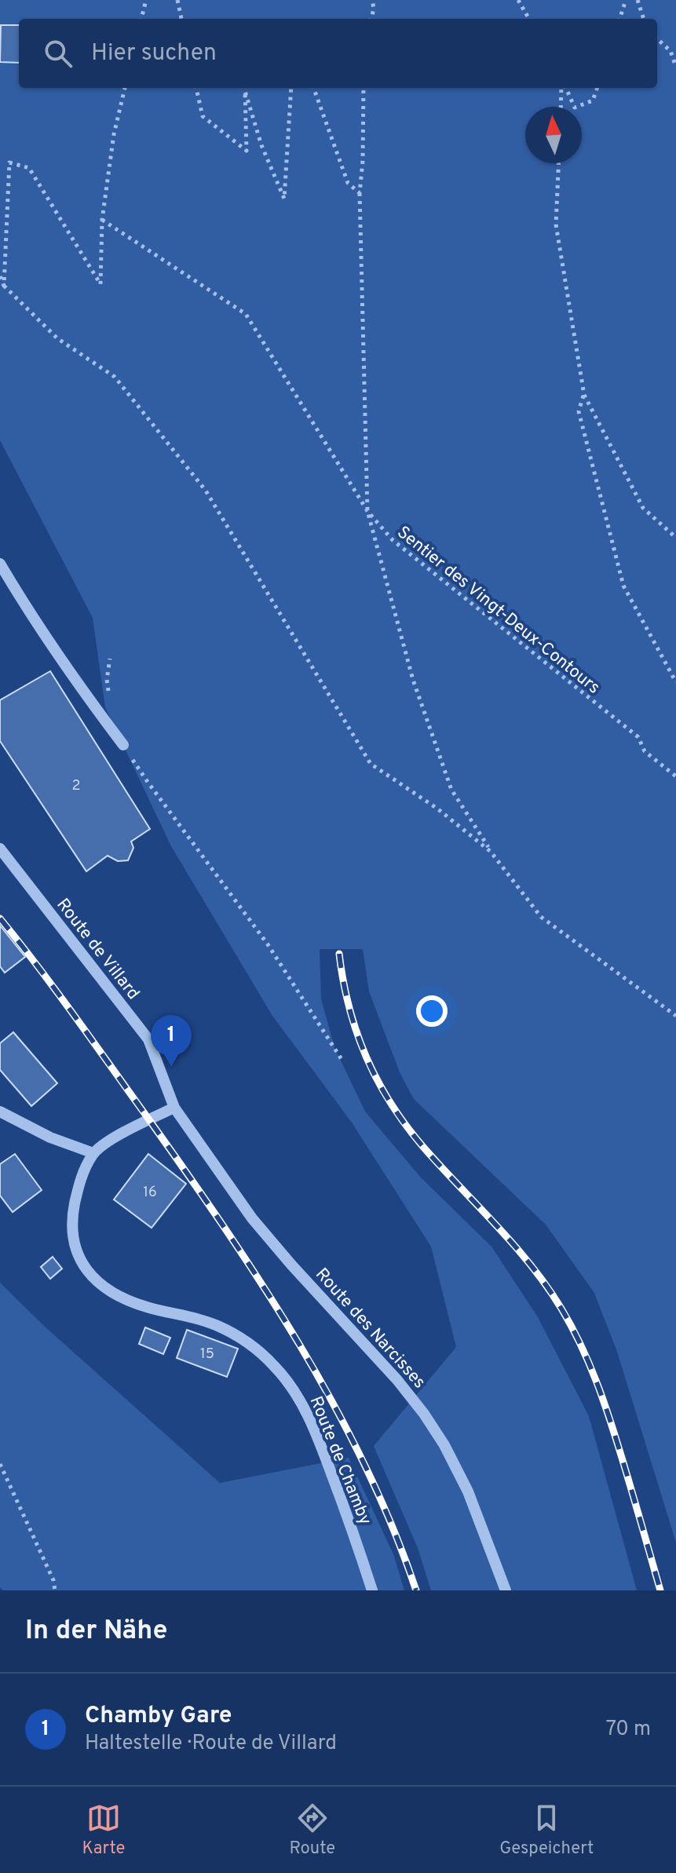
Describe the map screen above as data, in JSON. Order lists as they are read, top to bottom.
{
  "streets": {
    "street": ["Route de Villard", "Route des Narcisses", "Route de Chamby"],
    "path": ["Sentier des Vingt-Deux-Contours"]
  },
  "crossings": [
    ["Route de Villard", "Route des Narcisses"],
    ["Route de Villard", "Route de Chamby"],
    ["Route des Narcisses", "Route de Chamby"]
  ],
  "house_numbers": ["2", "16", "15"],
  "north": "top",
  "page": {
    "search": "Hier suchen",
    "pins": "1",
    "heading": "In der Nähe",
    "list": [
      {
        "mark": "1",
        "name": "Chamby Gare",
        "note": "Haltestelle · Route de Villard",
        "value": "70 m"
      }
    ],
    "nav": ["Karte", "Route", "Gespeichert"]
  }
}
